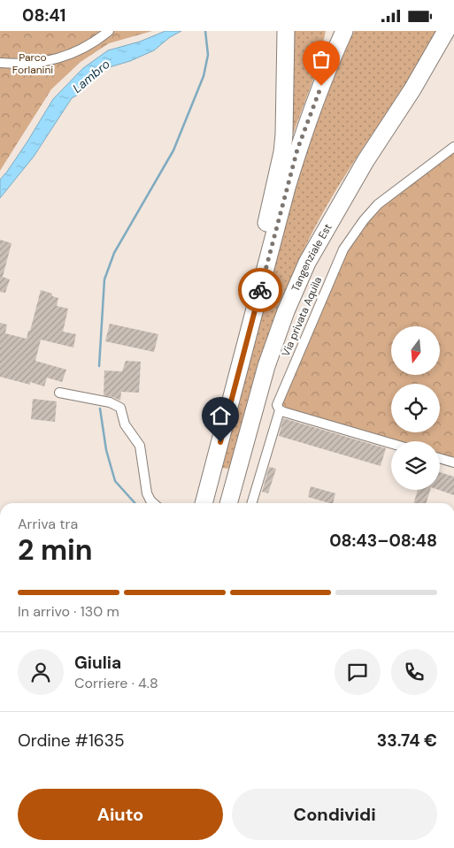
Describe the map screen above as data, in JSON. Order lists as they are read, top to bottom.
{
  "streets": {
    "highway": ["Tangenziale Est"],
    "street": ["Via privata Aquila"]
  },
  "water": ["Lambro"],
  "parks": ["Parco Forlanini"],
  "north": "bottom",
  "page": {
    "status": "08:41",
    "heading": ["2 min", "Arriva tra", "08:43–08:48"],
    "panel": [
      "Giulia",
      "Corriere · 4.8",
      "Ordine #1635",
      "33.74 €"
    ],
    "bar": "In arrivo · 130 m",
    "buttons": ["Aiuto", "Condividi"]
  }
}
